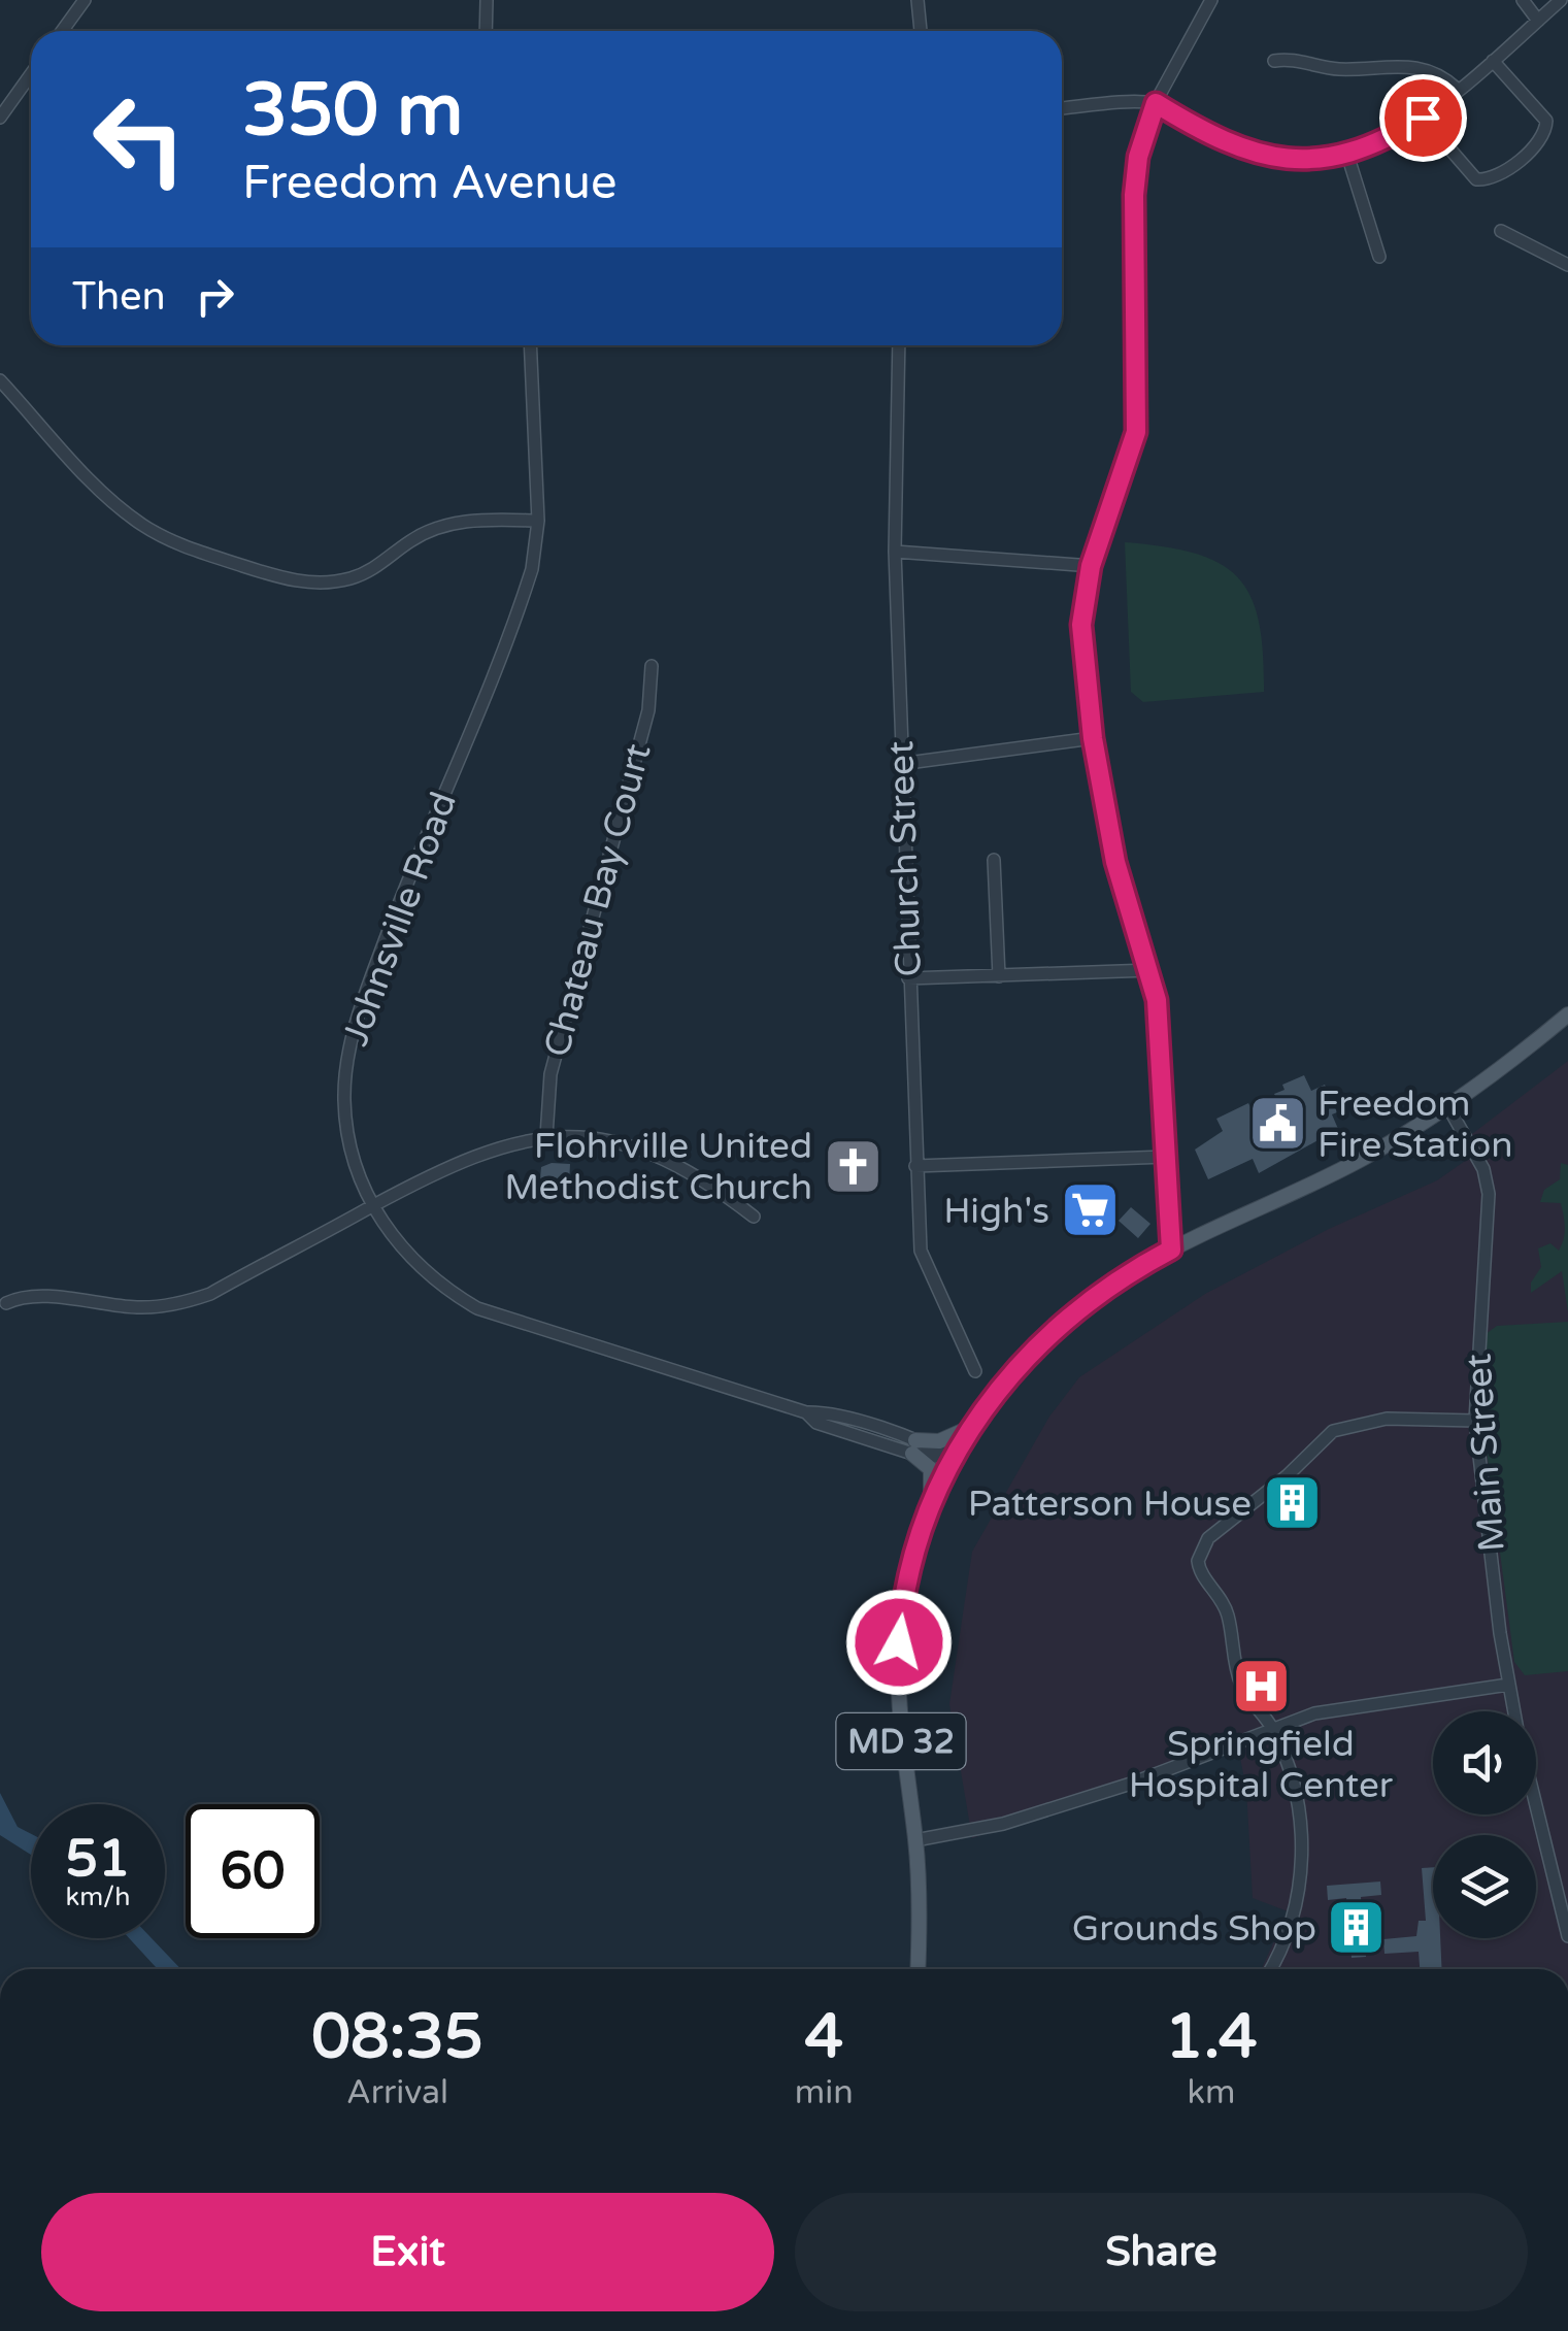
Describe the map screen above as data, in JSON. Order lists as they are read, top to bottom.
{
  "streets": {
    "main road": ["MD 32"],
    "street": [
      "Church Street",
      "Chateau Bay Court",
      "Johnsville Road",
      "Main Street"
    ]
  },
  "crossings": [
    ["Johnsville Road", "MD 32"],
    ["Main Street", "MD 32"]
  ],
  "places": {
    "public building": ["Freedom Fire Station"],
    "church": ["Flohrville United Methodist Church"],
    "supermarket": ["High's"],
    "building": ["Patterson House", "Grounds Shop"],
    "hospital": ["Springfield Hospital Center"]
  },
  "page": {
    "turn": ["350 m", "Freedom Avenue"],
    "then": "Then",
    "speed": "51 km/h",
    "limit": "60",
    "eta": [
      "08:35",
      "Arrival",
      "4",
      "min",
      "1.4",
      "km"
    ],
    "buttons": ["Exit", "Share"]
  }
}
